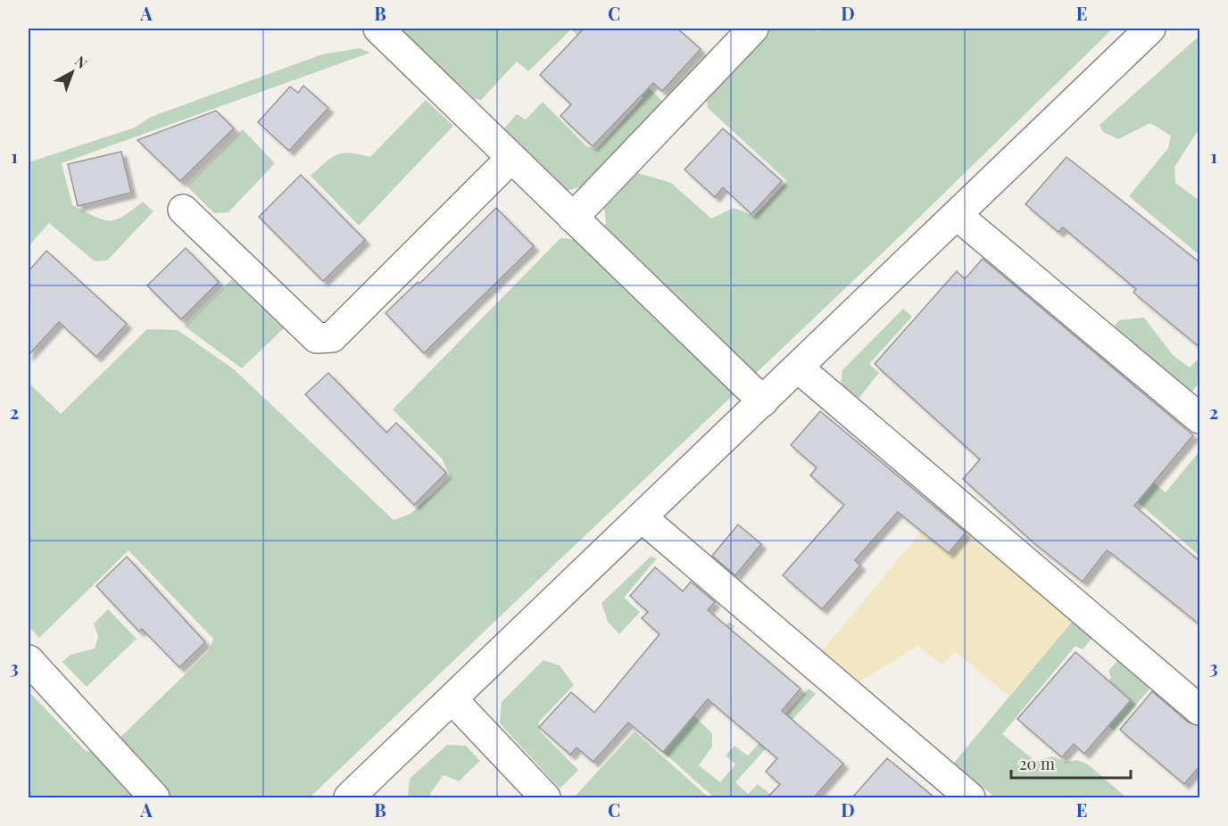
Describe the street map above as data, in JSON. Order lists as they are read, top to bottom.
{
  "scale_bar": "20 m",
  "north": "top right",
  "grid": {
    "columns": [
      "A",
      "B",
      "C",
      "D",
      "E"
    ],
    "rows": ["1", "2", "3"]
  }
}
